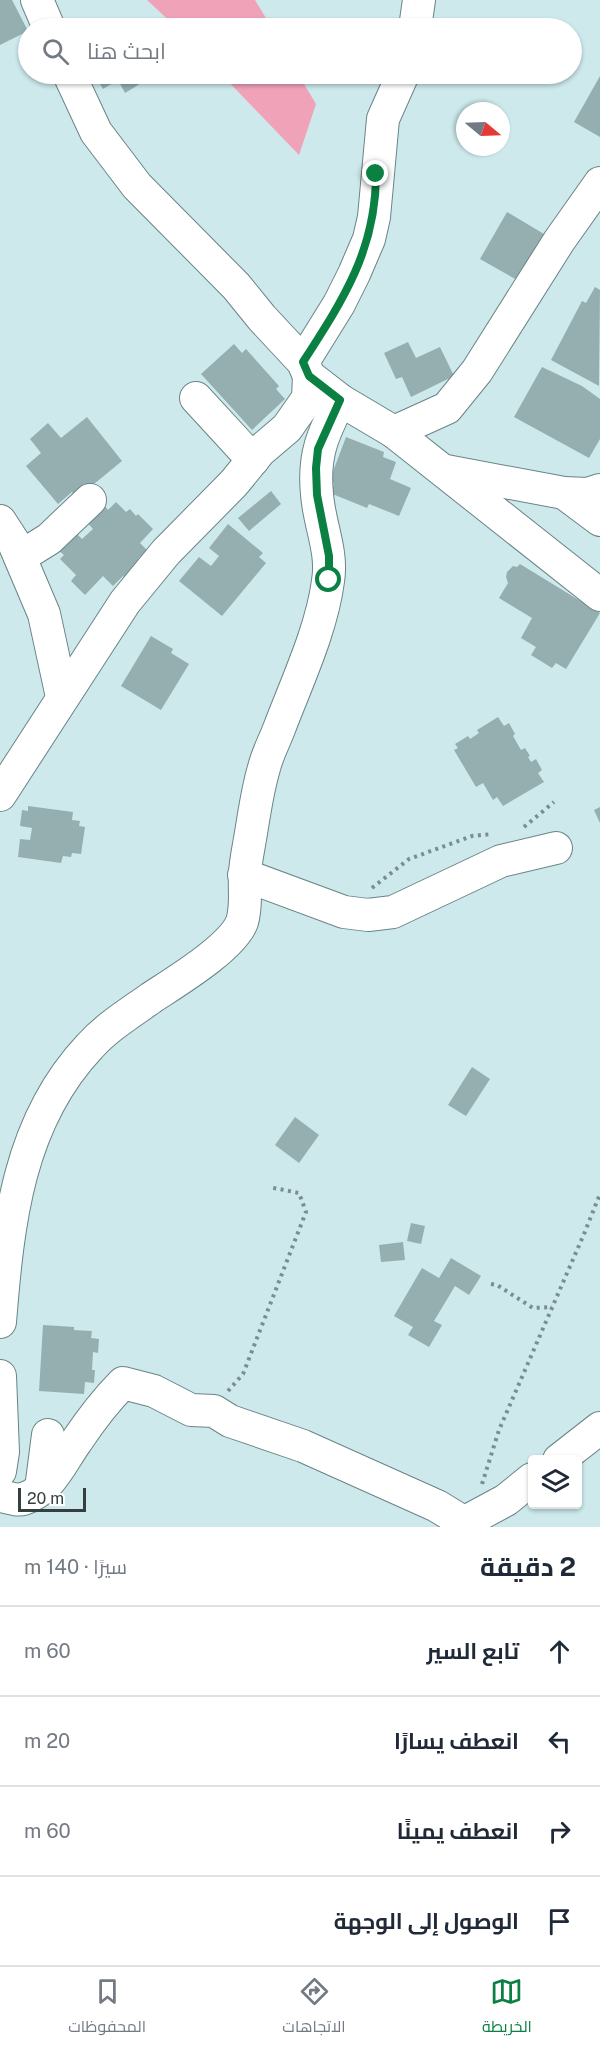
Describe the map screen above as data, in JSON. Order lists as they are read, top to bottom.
{
  "scale_bar": "20 m",
  "north": "right",
  "page": {
    "search": "ابحث هنا",
    "scale": "20 m",
    "heading": ["2 دقيقة", "سيرًا · 140 m"],
    "list": [
      ["تابع السير", "60 m"],
      ["انعطف يسارًا", "20 m"],
      ["انعطف يمينًا", "60 m"],
      "الوصول إلى الوجهة"
    ],
    "nav": ["الخريطة", "الاتجاهات", "المحفوظات"]
  }
}
